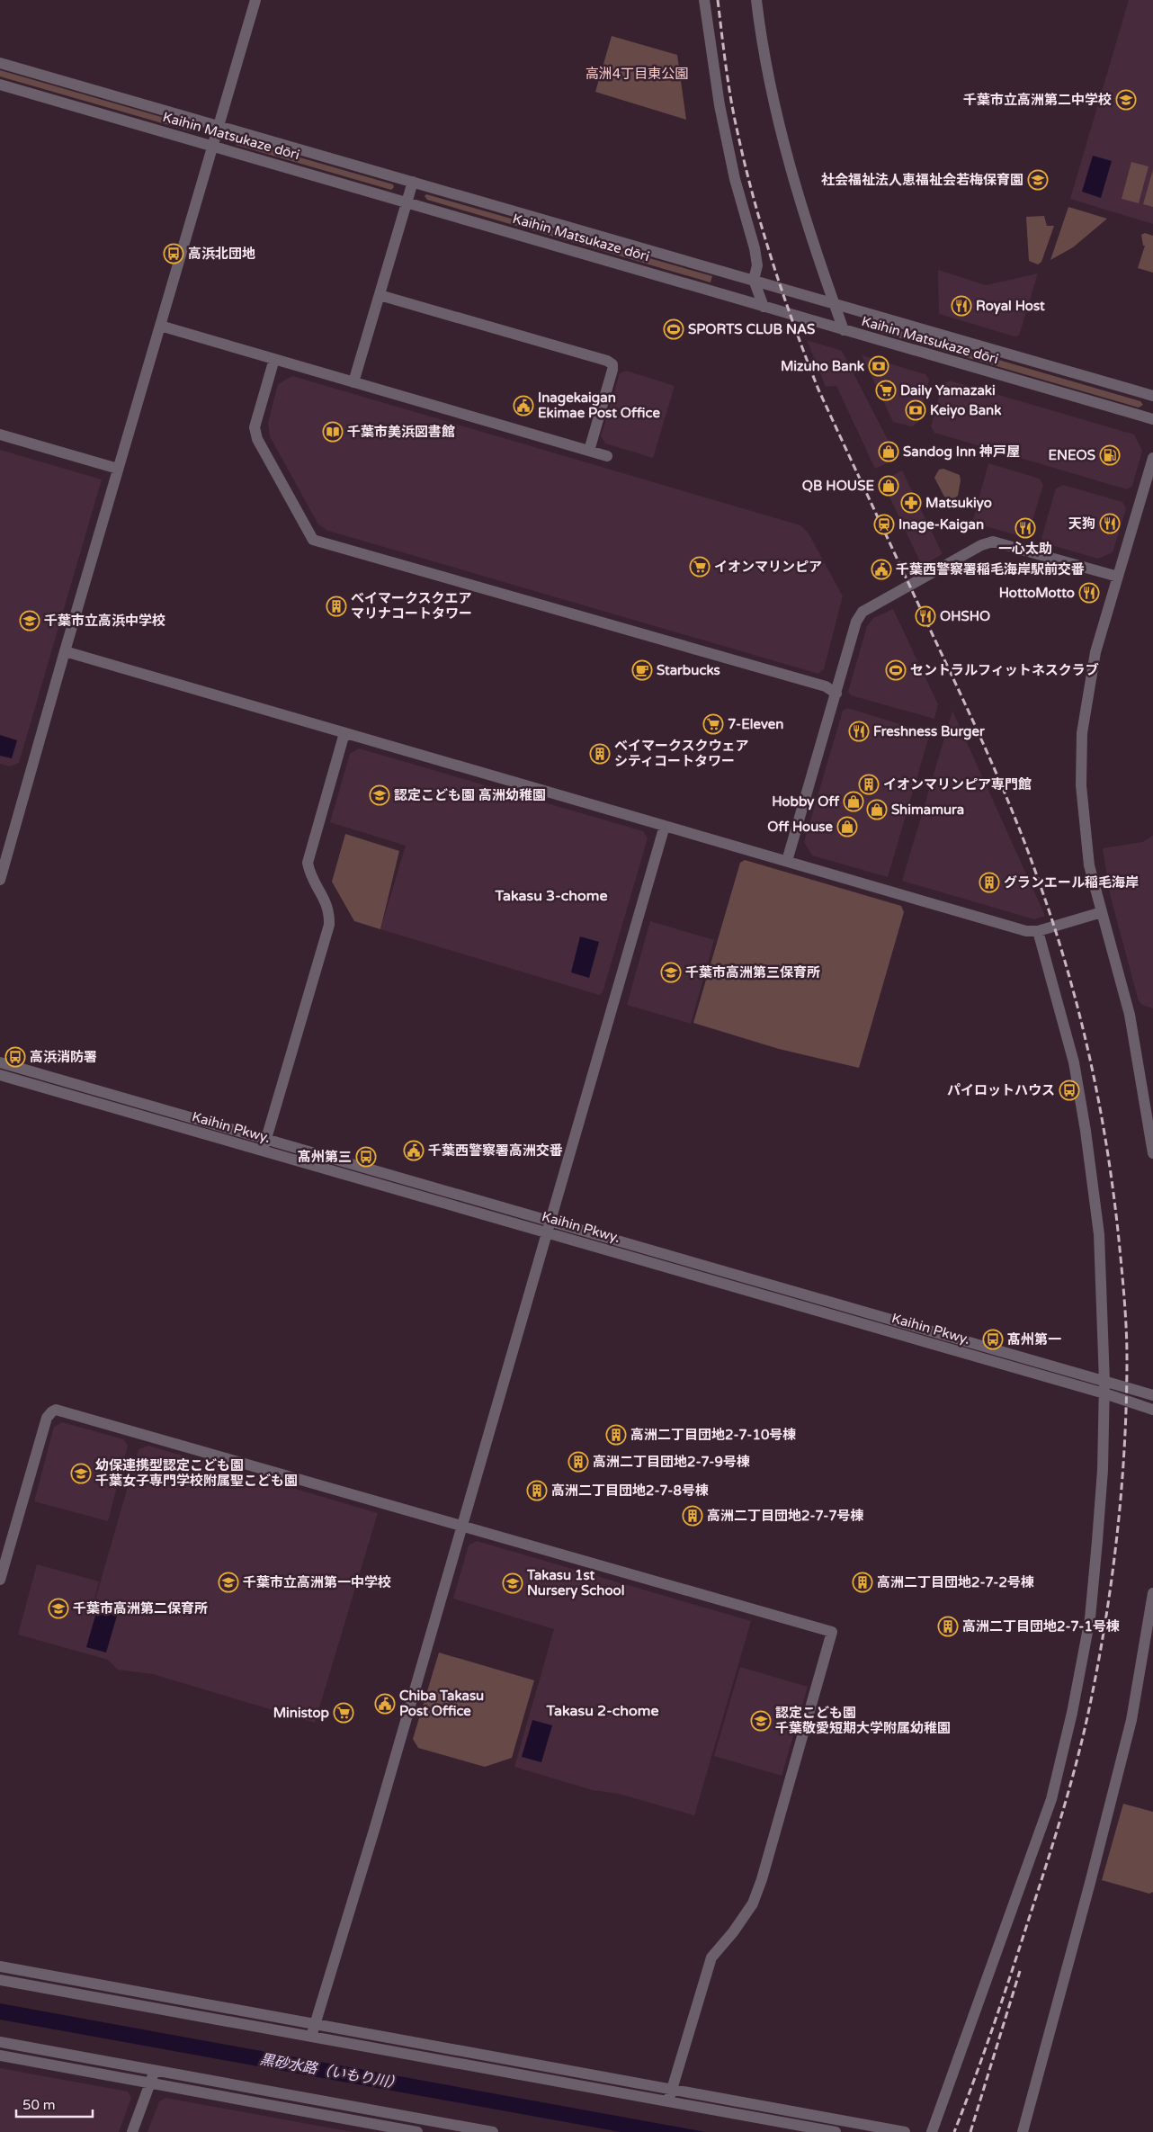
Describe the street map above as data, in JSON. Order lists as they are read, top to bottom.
{
  "streets": {
    "street": ["Kaihin Matsukaze dōri", "Kaihin Pkwy."]
  },
  "districts": ["Takasu 3-chome", "Takasu 2-chome"],
  "water": ["黒砂水路（いもり川）"],
  "parks": ["高洲4丁目東公園"],
  "places": {
    "school or university": [
      "千葉市立高洲第二中学校",
      "社会福祉法人恵福祉会若梅保育園",
      "千葉市立高浜中学校",
      "認定こども園 高洲幼稚園",
      "千葉市高洲第三保育所",
      "幼保連携型認定こども園 千葉女子専門学校附属聖こども園",
      "千葉市立高洲第一中学校",
      "Takasu 1st Nursery School",
      "千葉市高洲第二保育所",
      "認定こども園 千葉敬愛短期大学附属幼稚園"
    ],
    "bus stop": [
      "高浜北団地",
      "高浜消防署",
      "パイロットハウス",
      "髙州第三",
      "髙州第一"
    ],
    "restaurant": [
      "Royal Host",
      "天狗",
      "一心太助",
      "HottoMotto",
      "OHSHO",
      "Freshness Burger"
    ],
    "sports": ["SPORTS CLUB NAS", "セントラルフィットネスクラブ"],
    "bank": ["Mizuho Bank", "Keiyo Bank"],
    "supermarket": [
      "Daily Yamazaki",
      "イオンマリンピア",
      "7-Eleven",
      "Ministop"
    ],
    "public building": [
      "Inagekaigan Ekimae Post Office",
      "千葉西警察署稲毛海岸駅前交番",
      "千葉西警察署高洲交番",
      "Chiba Takasu Post Office"
    ],
    "library": ["千葉市美浜図書館"],
    "shop": [
      "Sandog Inn 神戸屋",
      "QB HOUSE",
      "Hobby Off",
      "Shimamura",
      "Off House"
    ],
    "fuel station": ["ENEOS"],
    "pharmacy": ["Matsukiyo"],
    "station": ["Inage-Kaigan"],
    "building": [
      "ベイマークスクエア マリナコートタワー",
      "ベイマークスクウェア シティコートタワー",
      "イオンマリンピア専門館",
      "グランエール稲毛海岸",
      "高洲二丁目団地2-7-10号棟",
      "高洲二丁目団地2-7-9号棟",
      "高洲二丁目団地2-7-8号棟",
      "高洲二丁目団地2-7-7号棟",
      "高洲二丁目団地2-7-2号棟",
      "高洲二丁目団地2-7-1号棟"
    ],
    "cafe": ["Starbucks"]
  },
  "scale_bar": "50 m"
}
